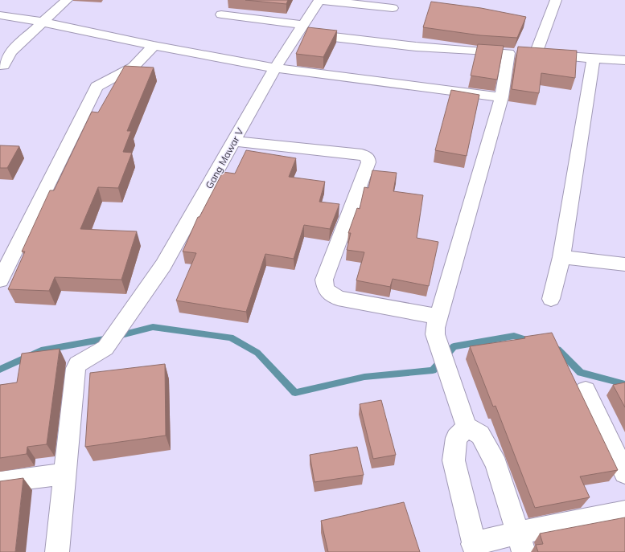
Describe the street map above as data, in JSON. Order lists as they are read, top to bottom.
{
  "streets": {
    "street": ["Gang Mawar V"]
  }
}
